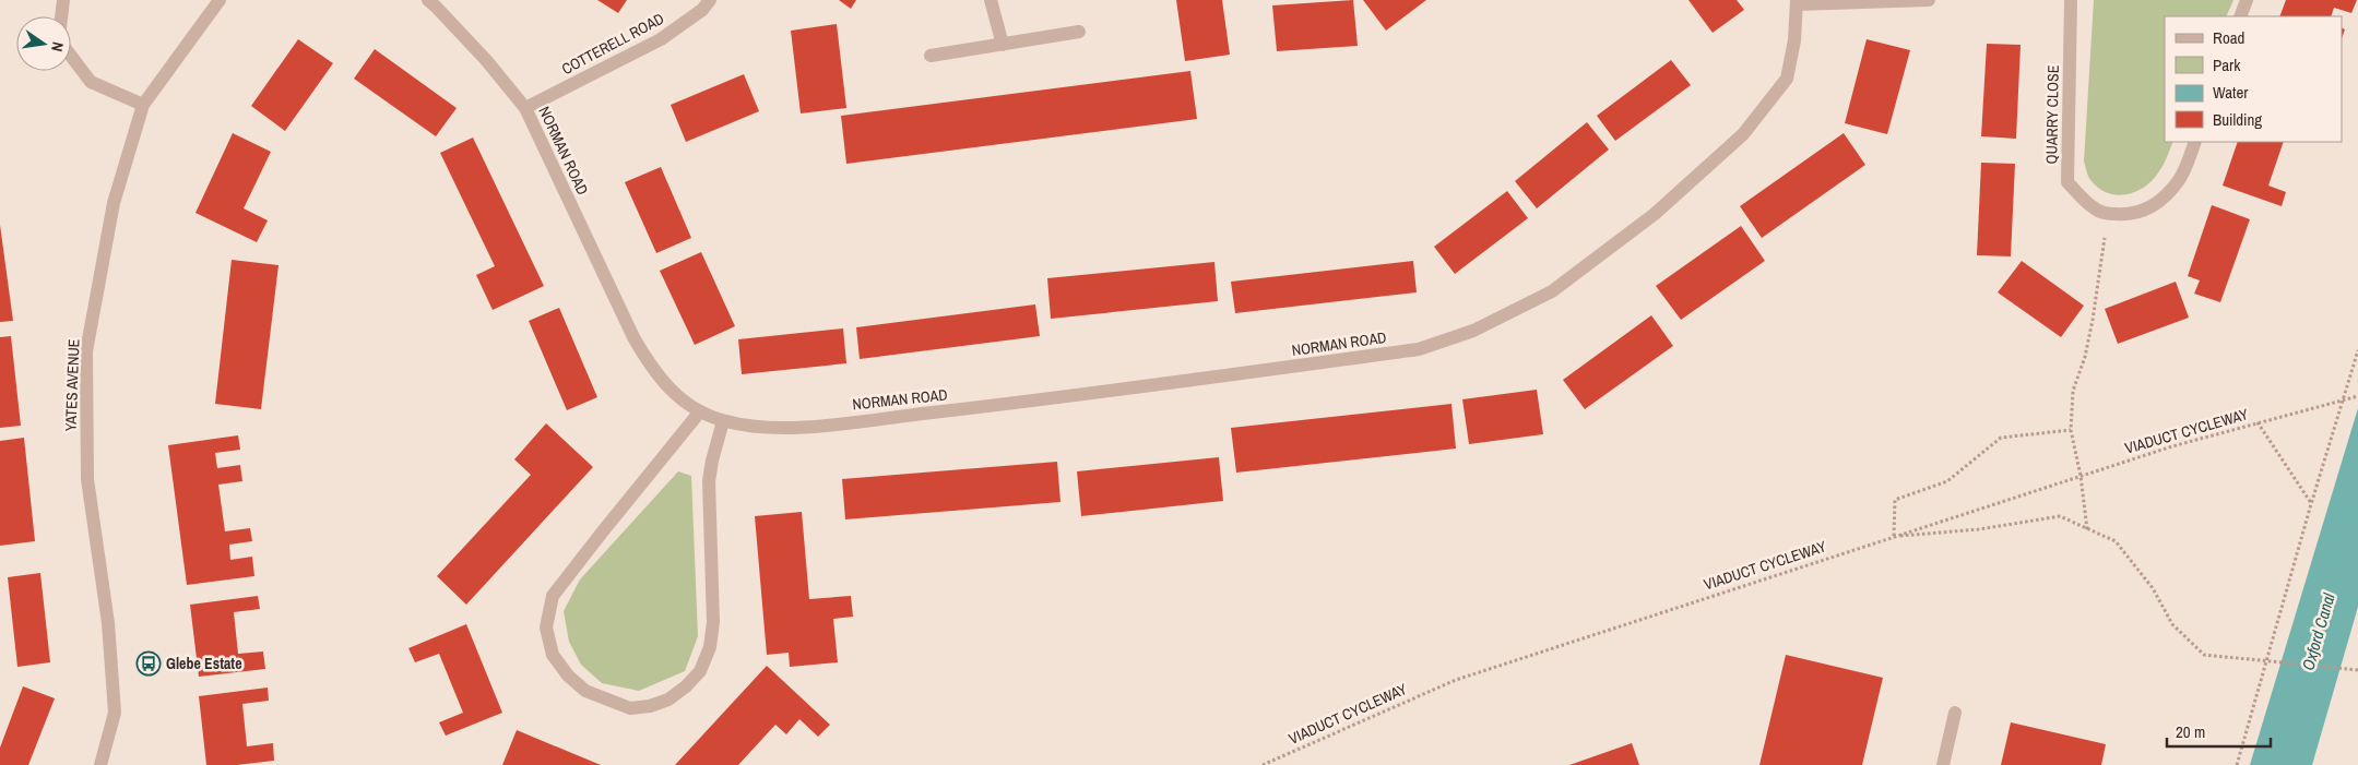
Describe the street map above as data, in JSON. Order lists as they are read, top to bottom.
{
  "streets": {
    "street": [
      "COTTERELL ROAD",
      "QUARRY CLOSE",
      "NORMAN ROAD",
      "YATES AVENUE"
    ],
    "path": ["VIADUCT CYCLEWAY"]
  },
  "crossings": [
    ["COTTERELL ROAD", "NORMAN ROAD"]
  ],
  "water": ["Oxford Canal"],
  "places": {
    "bus stop": ["Glebe Estate"]
  },
  "legend": [
    "Road",
    "Park",
    "Water",
    "Building"
  ],
  "scale_bar": "20 m",
  "north": "right"
}
